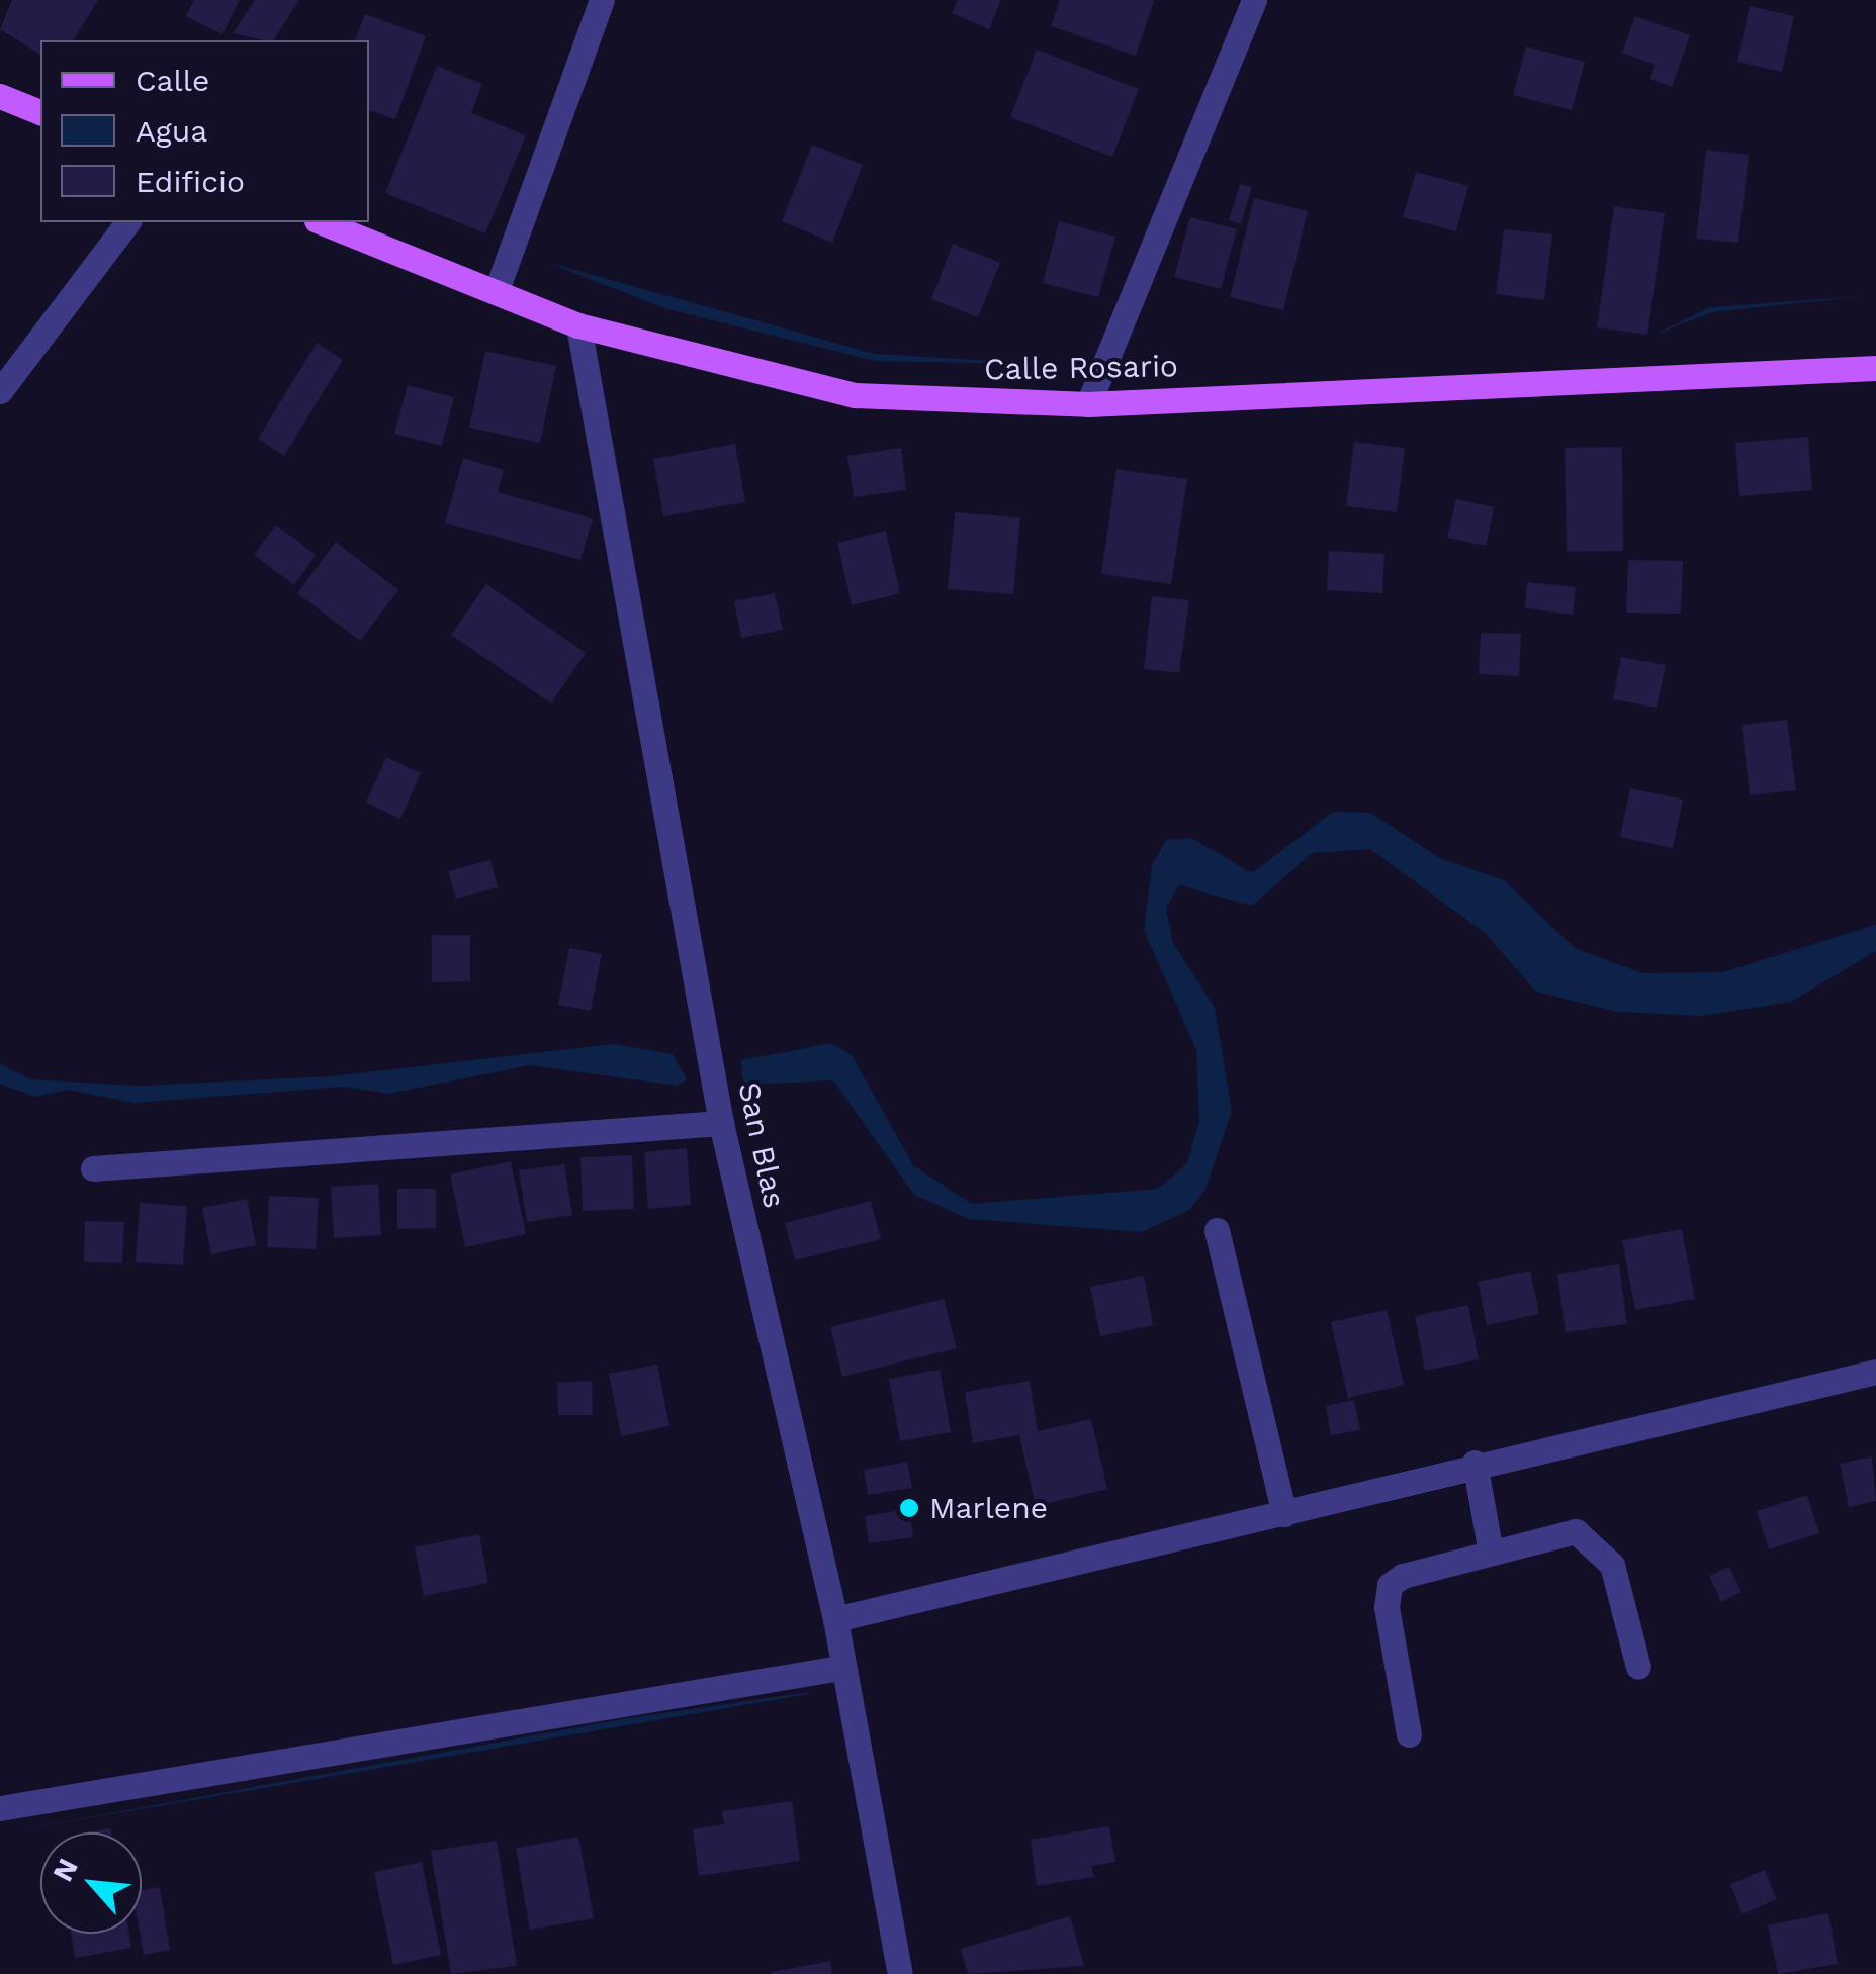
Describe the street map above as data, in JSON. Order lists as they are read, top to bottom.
{
  "streets": {
    "main road": ["Calle Rosario"],
    "street": ["San Blas"]
  },
  "crossings": [
    ["Calle Rosario", "San Blas"]
  ],
  "places": ["Marlene"],
  "legend": ["Calle", "Agua", "Edificio"],
  "north": "top left"
}
